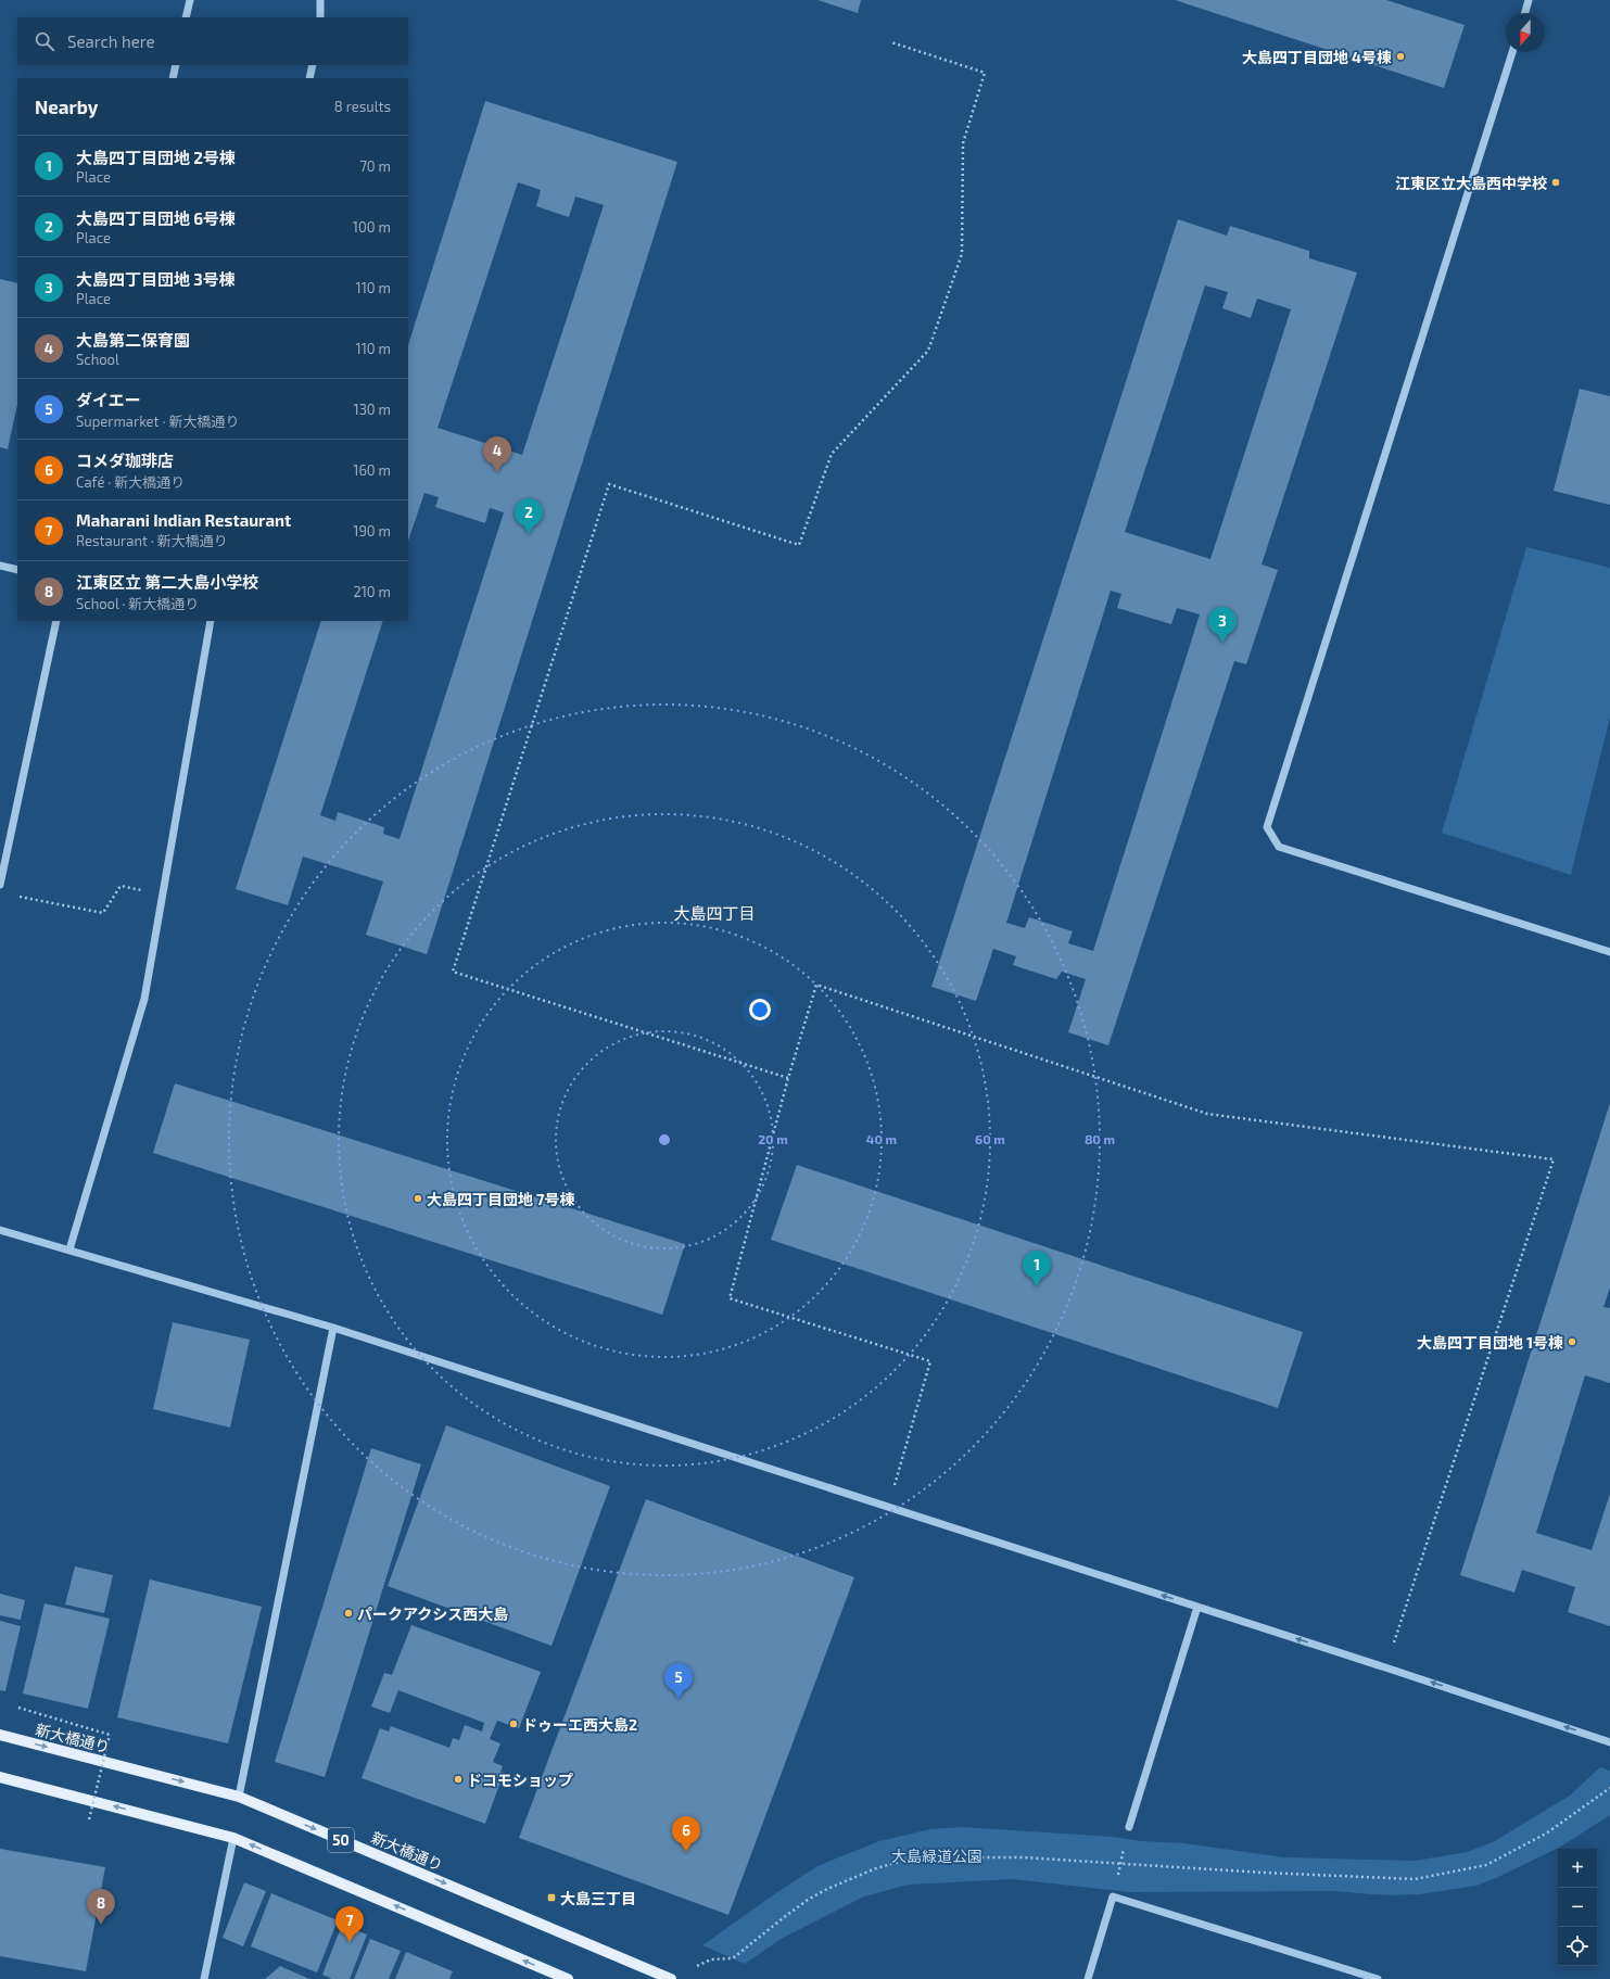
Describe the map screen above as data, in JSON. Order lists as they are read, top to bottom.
{
  "streets": {
    "main road": ["新大橋通り", "50"]
  },
  "districts": ["大島四丁目"],
  "parks": ["大島緑道公園"],
  "places": {
    "other": [
      "大島四丁目団地 4号棟",
      "江東区立大島西中学校",
      "大島四丁目団地 7号棟",
      "大島四丁目団地 1号棟",
      "パークアクシス西大島",
      "ドゥーエ西大島2",
      "ドコモショップ"
    ],
    "transit": ["大島三丁目"]
  },
  "north": "bottom",
  "page": {
    "search": "Search here",
    "heading": ["Nearby", "8 results"],
    "list": [
      {
        "mark": "1",
        "name": "大島四丁目団地 2号棟",
        "note": "Place",
        "value": "70 m"
      },
      {
        "mark": "2",
        "name": "大島四丁目団地 6号棟",
        "note": "Place",
        "value": "100 m"
      },
      {
        "mark": "3",
        "name": "大島四丁目団地 3号棟",
        "note": "Place",
        "value": "110 m"
      },
      {
        "mark": "4",
        "name": "大島第二保育園",
        "note": "School",
        "value": "110 m"
      },
      {
        "mark": "5",
        "name": "ダイエー",
        "note": "Supermarket · 新大橋通り",
        "value": "130 m"
      },
      {
        "mark": "6",
        "name": "コメダ珈琲店",
        "note": "Café · 新大橋通り",
        "value": "160 m"
      },
      {
        "mark": "7",
        "name": "Maharani Indian Restaurant",
        "note": "Restaurant · 新大橋通り",
        "value": "190 m"
      },
      {
        "mark": "8",
        "name": "江東区立 第二大島小学校",
        "note": "School · 新大橋通り",
        "value": "210 m"
      }
    ],
    "pins": [
      "4",
      "2",
      "3",
      "1",
      "5",
      "6",
      "8",
      "7"
    ],
    "map_buttons": ["+", "−"]
  },
  "rings": [
    "20 m",
    "40 m",
    "60 m",
    "80 m"
  ]
}
